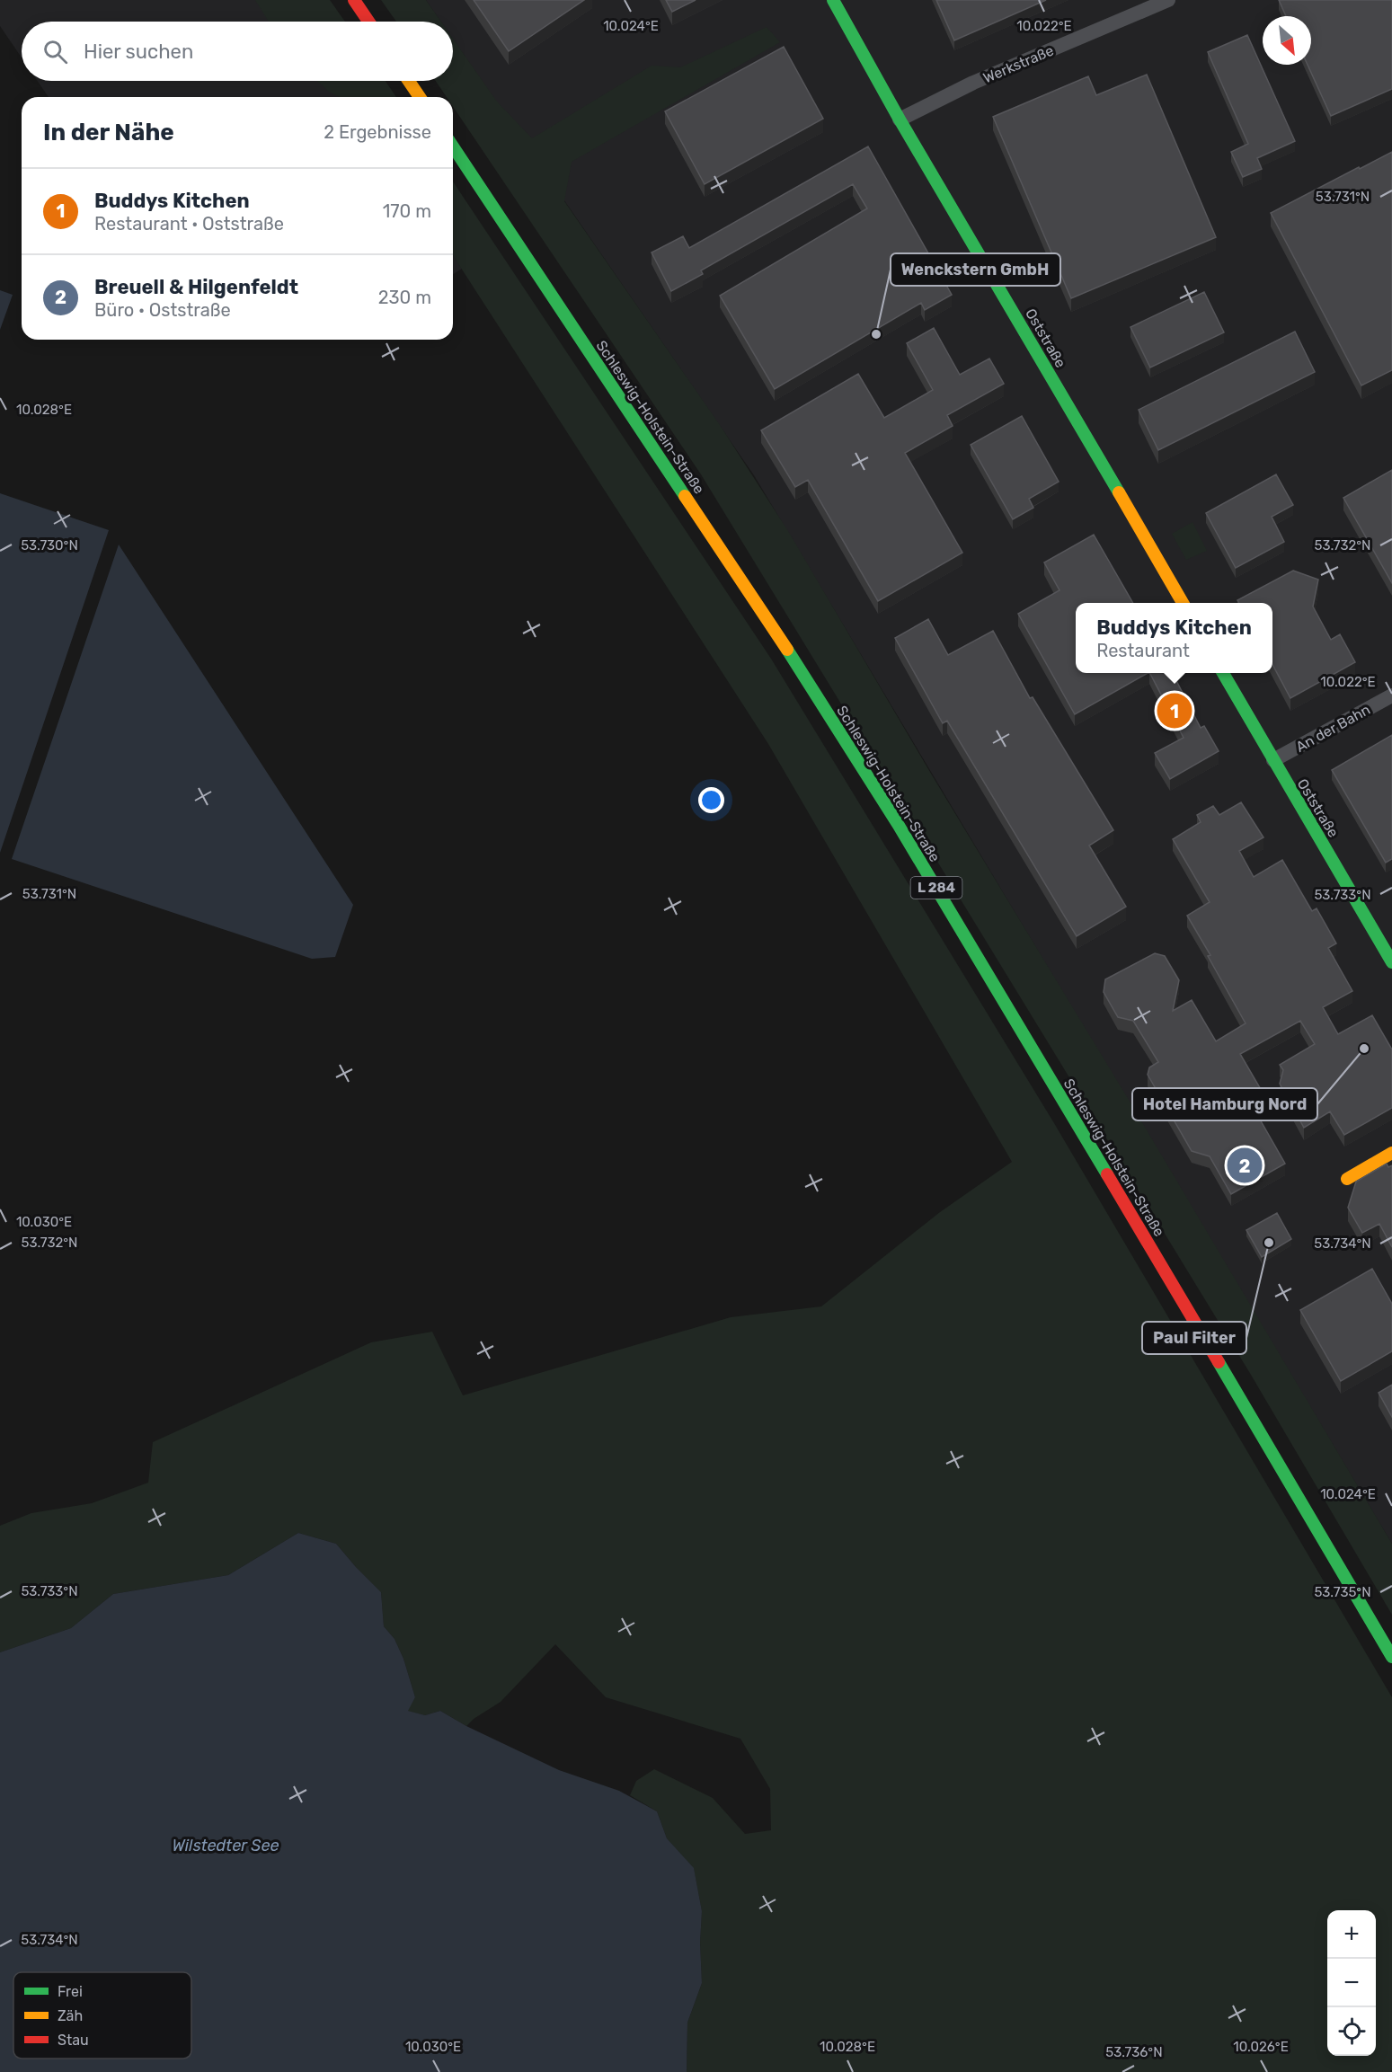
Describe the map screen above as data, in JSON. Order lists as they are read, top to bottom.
{
  "streets": {
    "main road": ["Oststraße", "Schleswig-Holstein-Straße", "L 284"],
    "street": ["Werkstraße", "An der Bahn"]
  },
  "crossings": [
    ["Werkstraße", "Oststraße"],
    ["Oststraße", "An der Bahn"]
  ],
  "water": ["Wilstedter See"],
  "places": ["Wenckstern GmbH", "Hotel Hamburg Nord", "Paul Filter"],
  "legend": ["Frei", "Zäh", "Stau"],
  "north": "bottom right",
  "page": {
    "search": "Hier suchen",
    "heading": ["In der Nähe", "2 Ergebnisse"],
    "list": [
      {
        "mark": "1",
        "name": "Buddys Kitchen",
        "note": "Restaurant · Oststraße",
        "value": "170 m"
      },
      {
        "mark": "2",
        "name": "Breuell & Hilgenfeldt",
        "note": "Büro · Oststraße",
        "value": "230 m"
      }
    ],
    "popup": ["Buddys Kitchen", "Restaurant"],
    "pins": ["1", "2"],
    "map_buttons": ["+", "−"]
  },
  "coordinates": [
    "10.024°E",
    "10.022°E",
    "53.731°N",
    "10.028°E",
    "53.730°N",
    "53.732°N",
    "53.733°N",
    "10.030°E",
    "53.734°N",
    "53.735°N",
    "10.026°E",
    "53.736°N"
  ]
}
